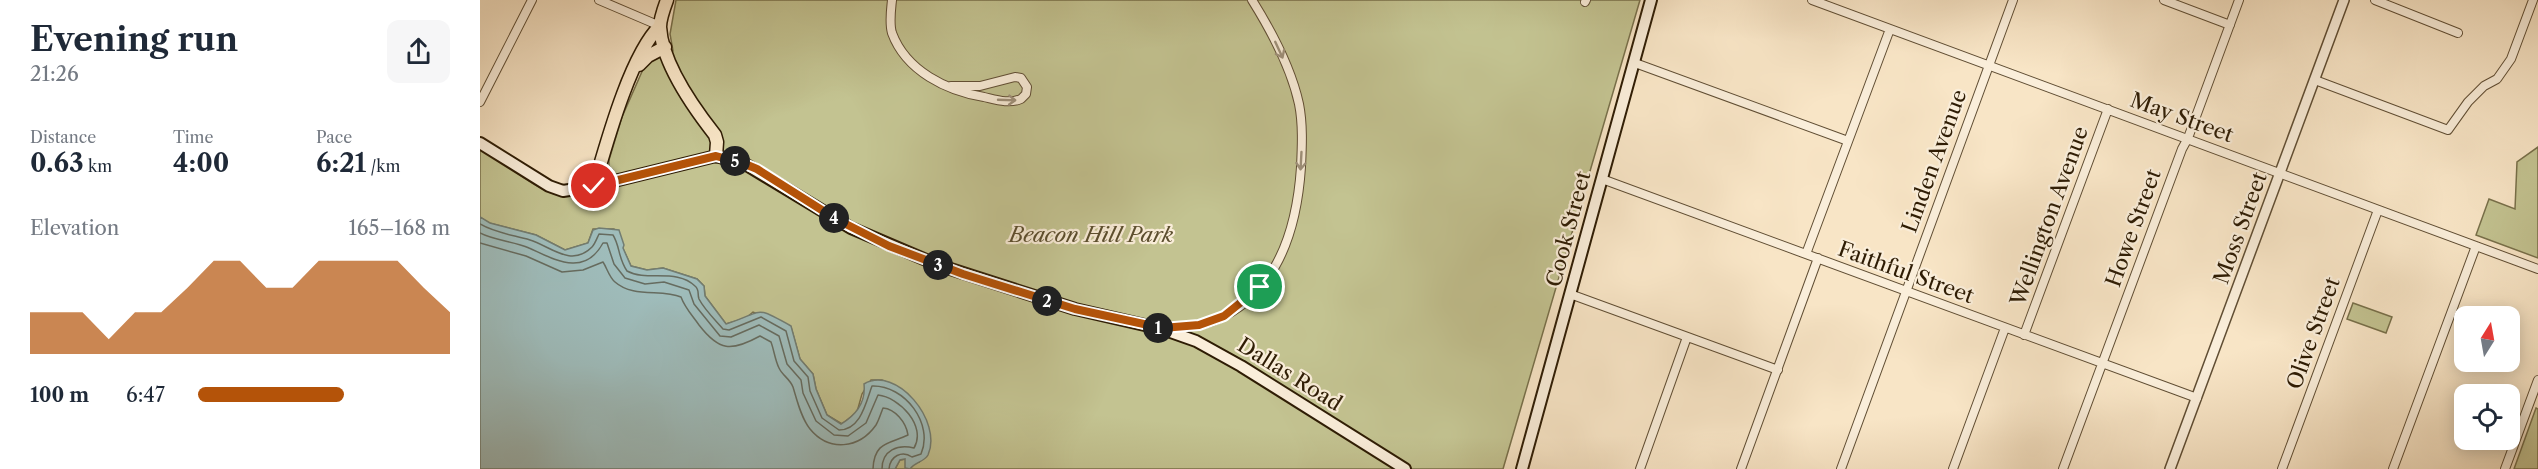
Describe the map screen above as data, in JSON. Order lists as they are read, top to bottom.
{
  "streets": {
    "main road": ["Cook Street", "Dallas Road"],
    "street": [
      "May Street",
      "Linden Avenue",
      "Wellington Avenue",
      "Howe Street",
      "Moss Street",
      "Faithful Street",
      "Olive Street"
    ]
  },
  "crossings": [
    ["May Street", "Linden Avenue"],
    ["May Street", "Wellington Avenue"],
    ["May Street", "Howe Street"],
    ["May Street", "Moss Street"],
    ["May Street", "Olive Street"],
    ["Linden Avenue", "Faithful Street"],
    ["Wellington Avenue", "Faithful Street"],
    ["Howe Street", "Faithful Street"],
    ["Moss Street", "Faithful Street"],
    ["Cook Street", "Faithful Street"]
  ],
  "parks": ["Beacon Hill Park"],
  "north": "top",
  "page": {
    "heading": ["Evening run", "21:26"],
    "stats": [
      ["Distance", "0.63 km"],
      ["Time", "4:00"],
      ["Pace", "6:21 /km"]
    ],
    "pins": [
      "5",
      "4",
      "3",
      "2",
      "1"
    ],
    "chart": ["Elevation", "165–168 m"],
    "list": [
      {
        "name": "100 m",
        "note": "6:47"
      }
    ]
  }
}
